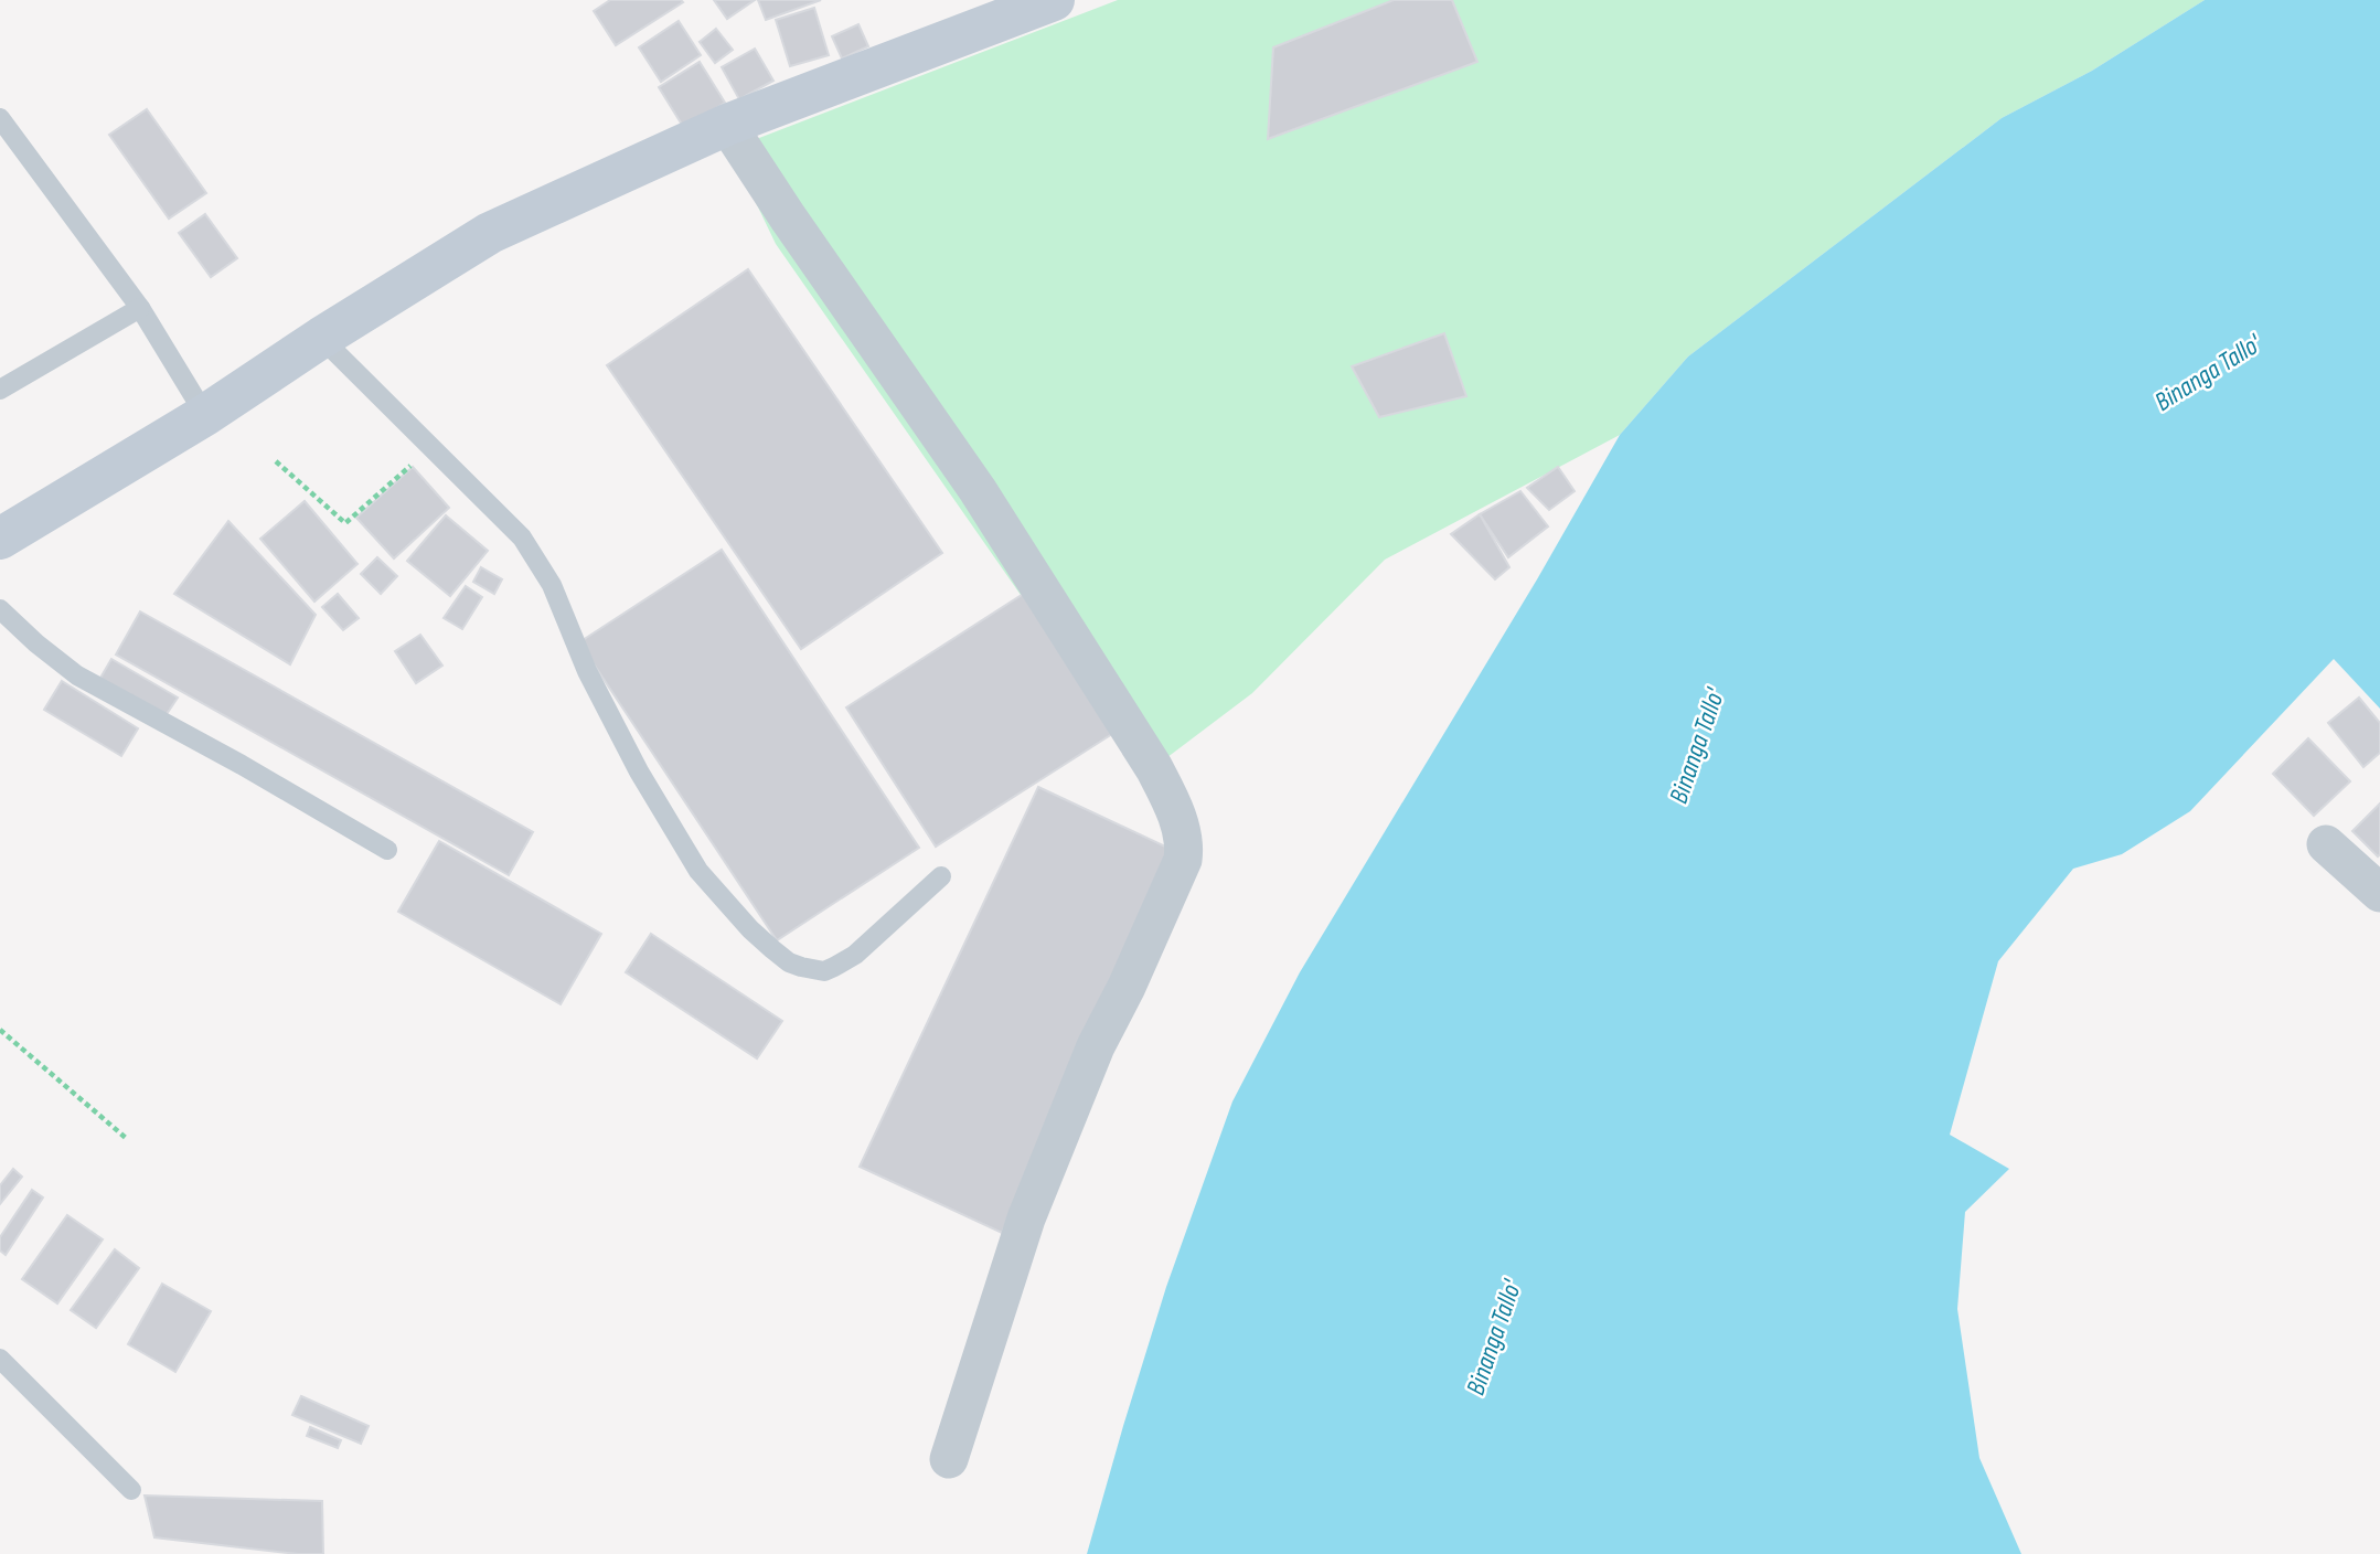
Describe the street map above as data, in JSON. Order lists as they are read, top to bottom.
{
  "water": ["Binanga Tallo'"]
}
